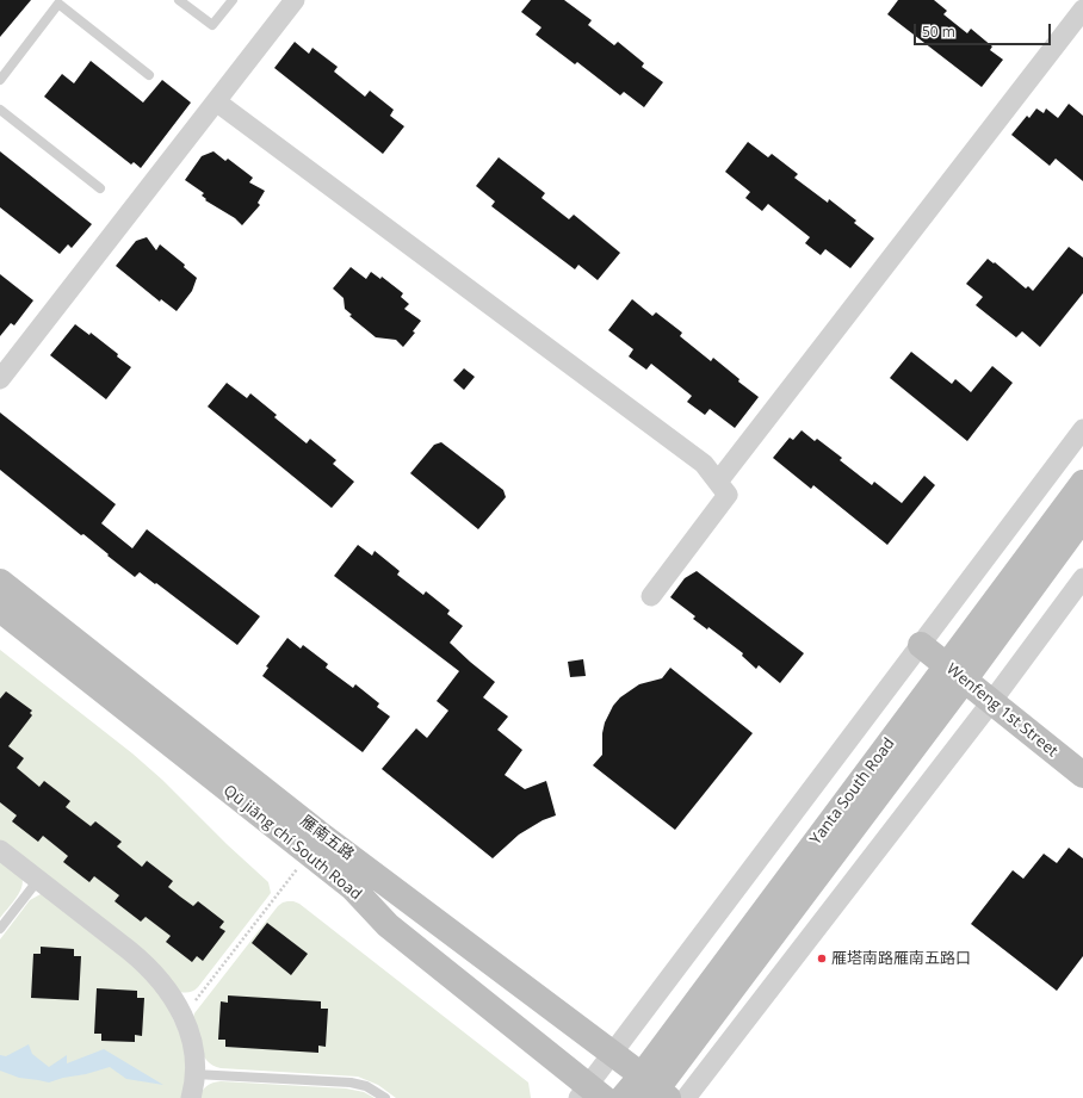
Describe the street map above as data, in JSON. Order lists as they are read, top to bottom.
{
  "streets": {
    "main road": [
      "Wenfeng 1st Street",
      "Yanta South Road",
      "雁南五路",
      "Qū jiāng chí South Road"
    ]
  },
  "crossings": [
    ["Wenfeng 1st Street", "Yanta South Road"],
    ["Yanta South Road", "雁南五路"]
  ],
  "places": ["雁塔南路雁南五路口"],
  "scale_bar": "50 m"
}
